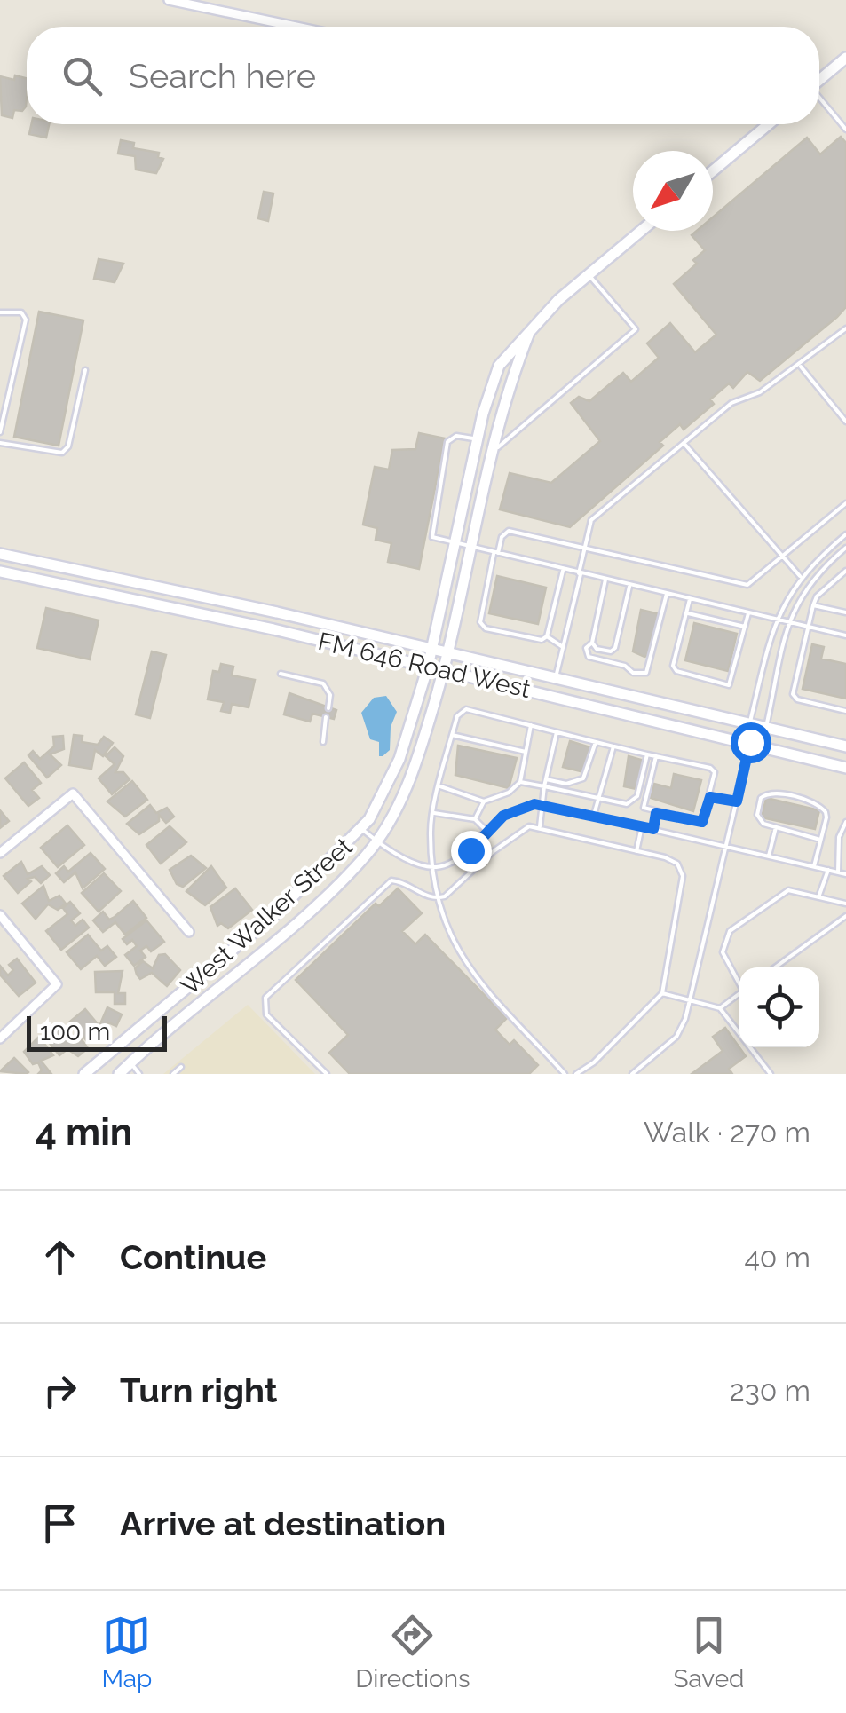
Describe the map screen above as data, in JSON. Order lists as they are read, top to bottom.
{
  "streets": {
    "street": ["FM 646 Road West", "West Walker Street"]
  },
  "crossings": [
    ["FM 646 Road West", "West Walker Street"]
  ],
  "scale_bar": "100 m",
  "north": "bottom left",
  "page": {
    "search": "Search here",
    "scale": "100 m",
    "heading": ["4 min", "Walk · 270 m"],
    "list": [
      ["Continue", "40 m"],
      ["Turn right", "230 m"],
      "Arrive at destination"
    ],
    "nav": ["Map", "Directions", "Saved"]
  }
}
